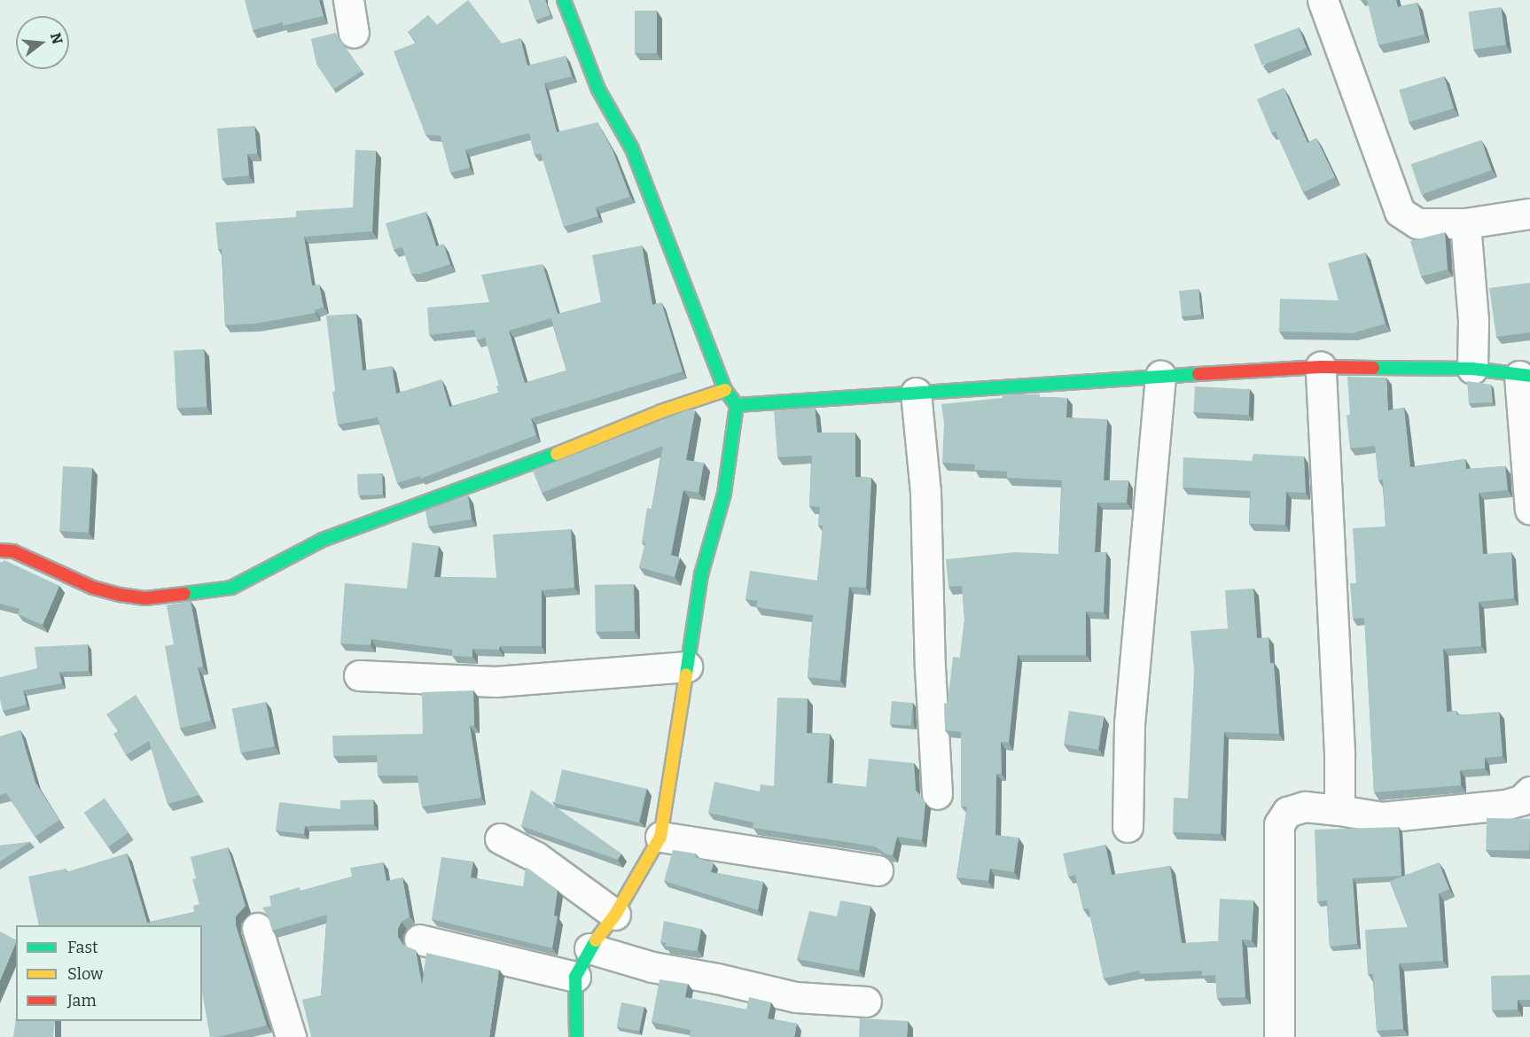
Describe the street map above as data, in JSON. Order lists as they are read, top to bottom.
{
  "legend": ["Fast", "Slow", "Jam"],
  "north": "right"
}
